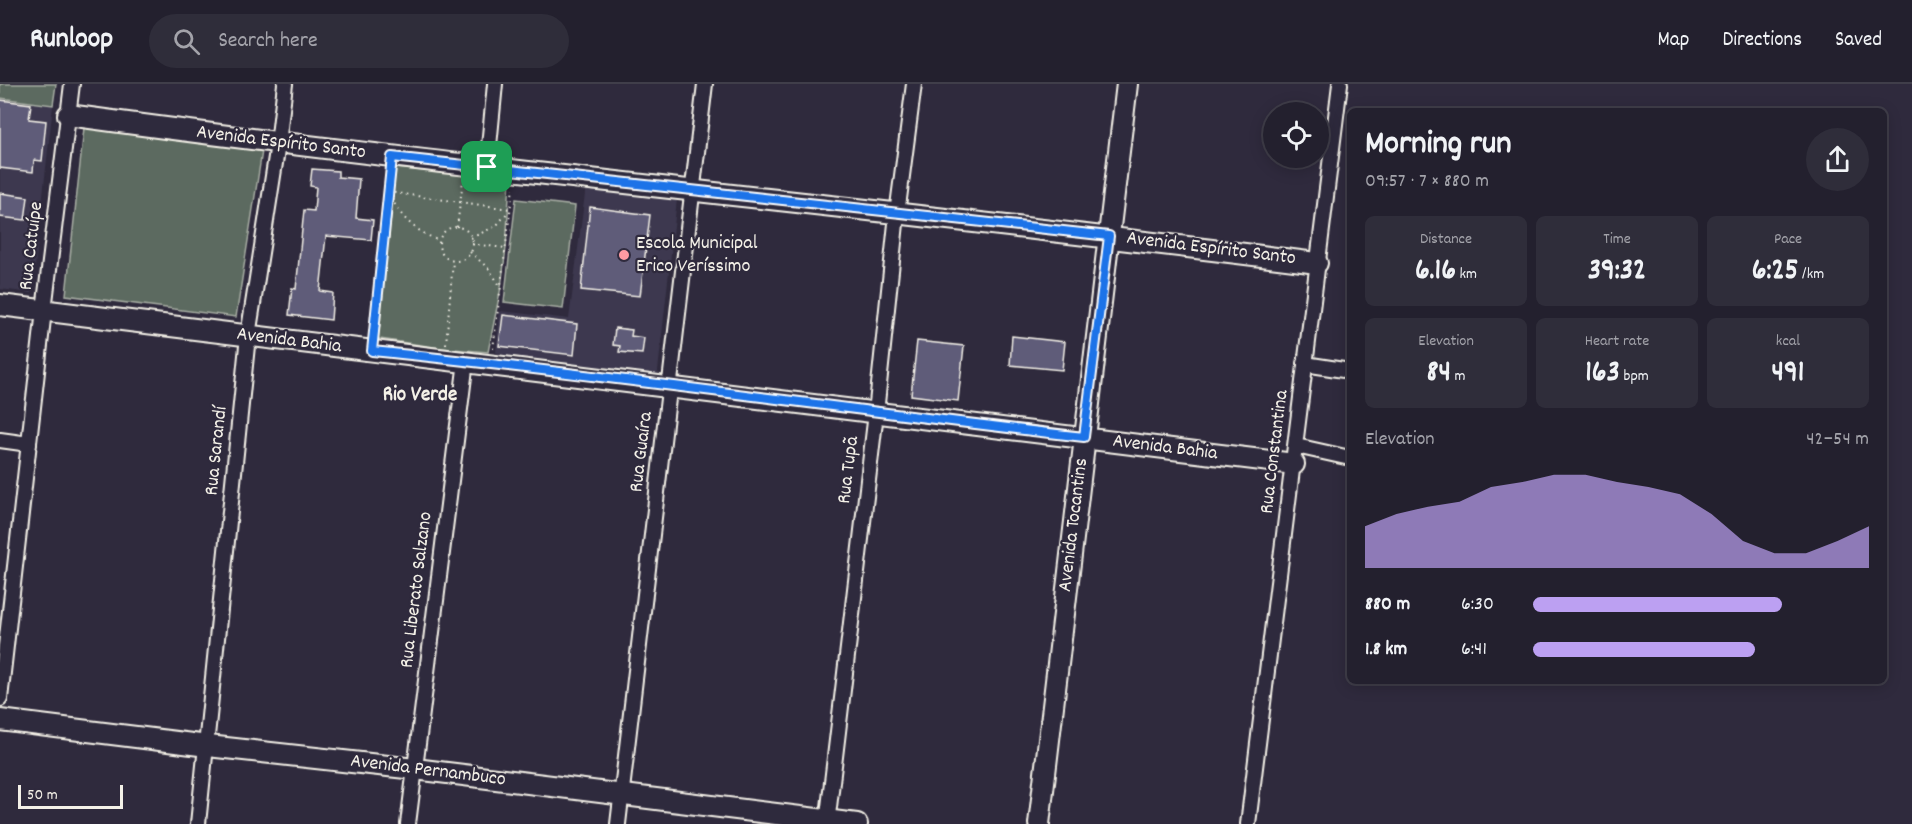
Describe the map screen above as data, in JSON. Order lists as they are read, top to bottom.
{
  "streets": {
    "street": [
      "Avenida Espírito Santo",
      "Rua Catuípe",
      "Avenida Bahia",
      "Rua Sarandí",
      "Rua Guaíra",
      "Rua Constantina",
      "Rua Tupã",
      "Avenida Tocantins",
      "Rua Liberato Salzano",
      "Avenida Pernambuco"
    ]
  },
  "crossings": [
    ["Avenida Espírito Santo", "Rua Catuípe"],
    ["Avenida Espírito Santo", "Rua Sarandí"],
    ["Avenida Espírito Santo", "Rua Guaíra"],
    ["Avenida Espírito Santo", "Rua Constantina"],
    ["Avenida Espírito Santo", "Rua Tupã"],
    ["Avenida Espírito Santo", "Avenida Tocantins"],
    ["Rua Catuípe", "Avenida Bahia"],
    ["Avenida Bahia", "Rua Sarandí"],
    ["Avenida Bahia", "Rua Guaíra"],
    ["Avenida Bahia", "Rua Constantina"],
    ["Avenida Bahia", "Rua Tupã"],
    ["Avenida Bahia", "Avenida Tocantins"],
    ["Avenida Bahia", "Rua Liberato Salzano"],
    ["Rua Sarandí", "Avenida Pernambuco"],
    ["Rua Guaíra", "Avenida Pernambuco"],
    ["Rua Tupã", "Avenida Pernambuco"],
    ["Rua Liberato Salzano", "Avenida Pernambuco"]
  ],
  "districts": ["Rio Verde"],
  "places": ["Escola Municipal Erico Veríssimo"],
  "scale_bar": "50 m",
  "page": {
    "header": "Runloop",
    "search": "Search here",
    "nav": ["Map", "Directions", "Saved"],
    "heading": ["Morning run", "09:57 · 7 × 880 m"],
    "stats": [
      ["Distance", "6.16 km"],
      ["Time", "39:32"],
      ["Pace", "6:25 /km"],
      ["Elevation", "84 m"],
      ["Heart rate", "163 bpm"],
      ["kcal", "491"]
    ],
    "chart": ["Elevation", "42–54 m"],
    "list": [
      {
        "name": "880 m",
        "note": "6:30"
      },
      {
        "name": "1.8 km",
        "note": "6:41"
      }
    ],
    "scale": "50 m"
  }
}
